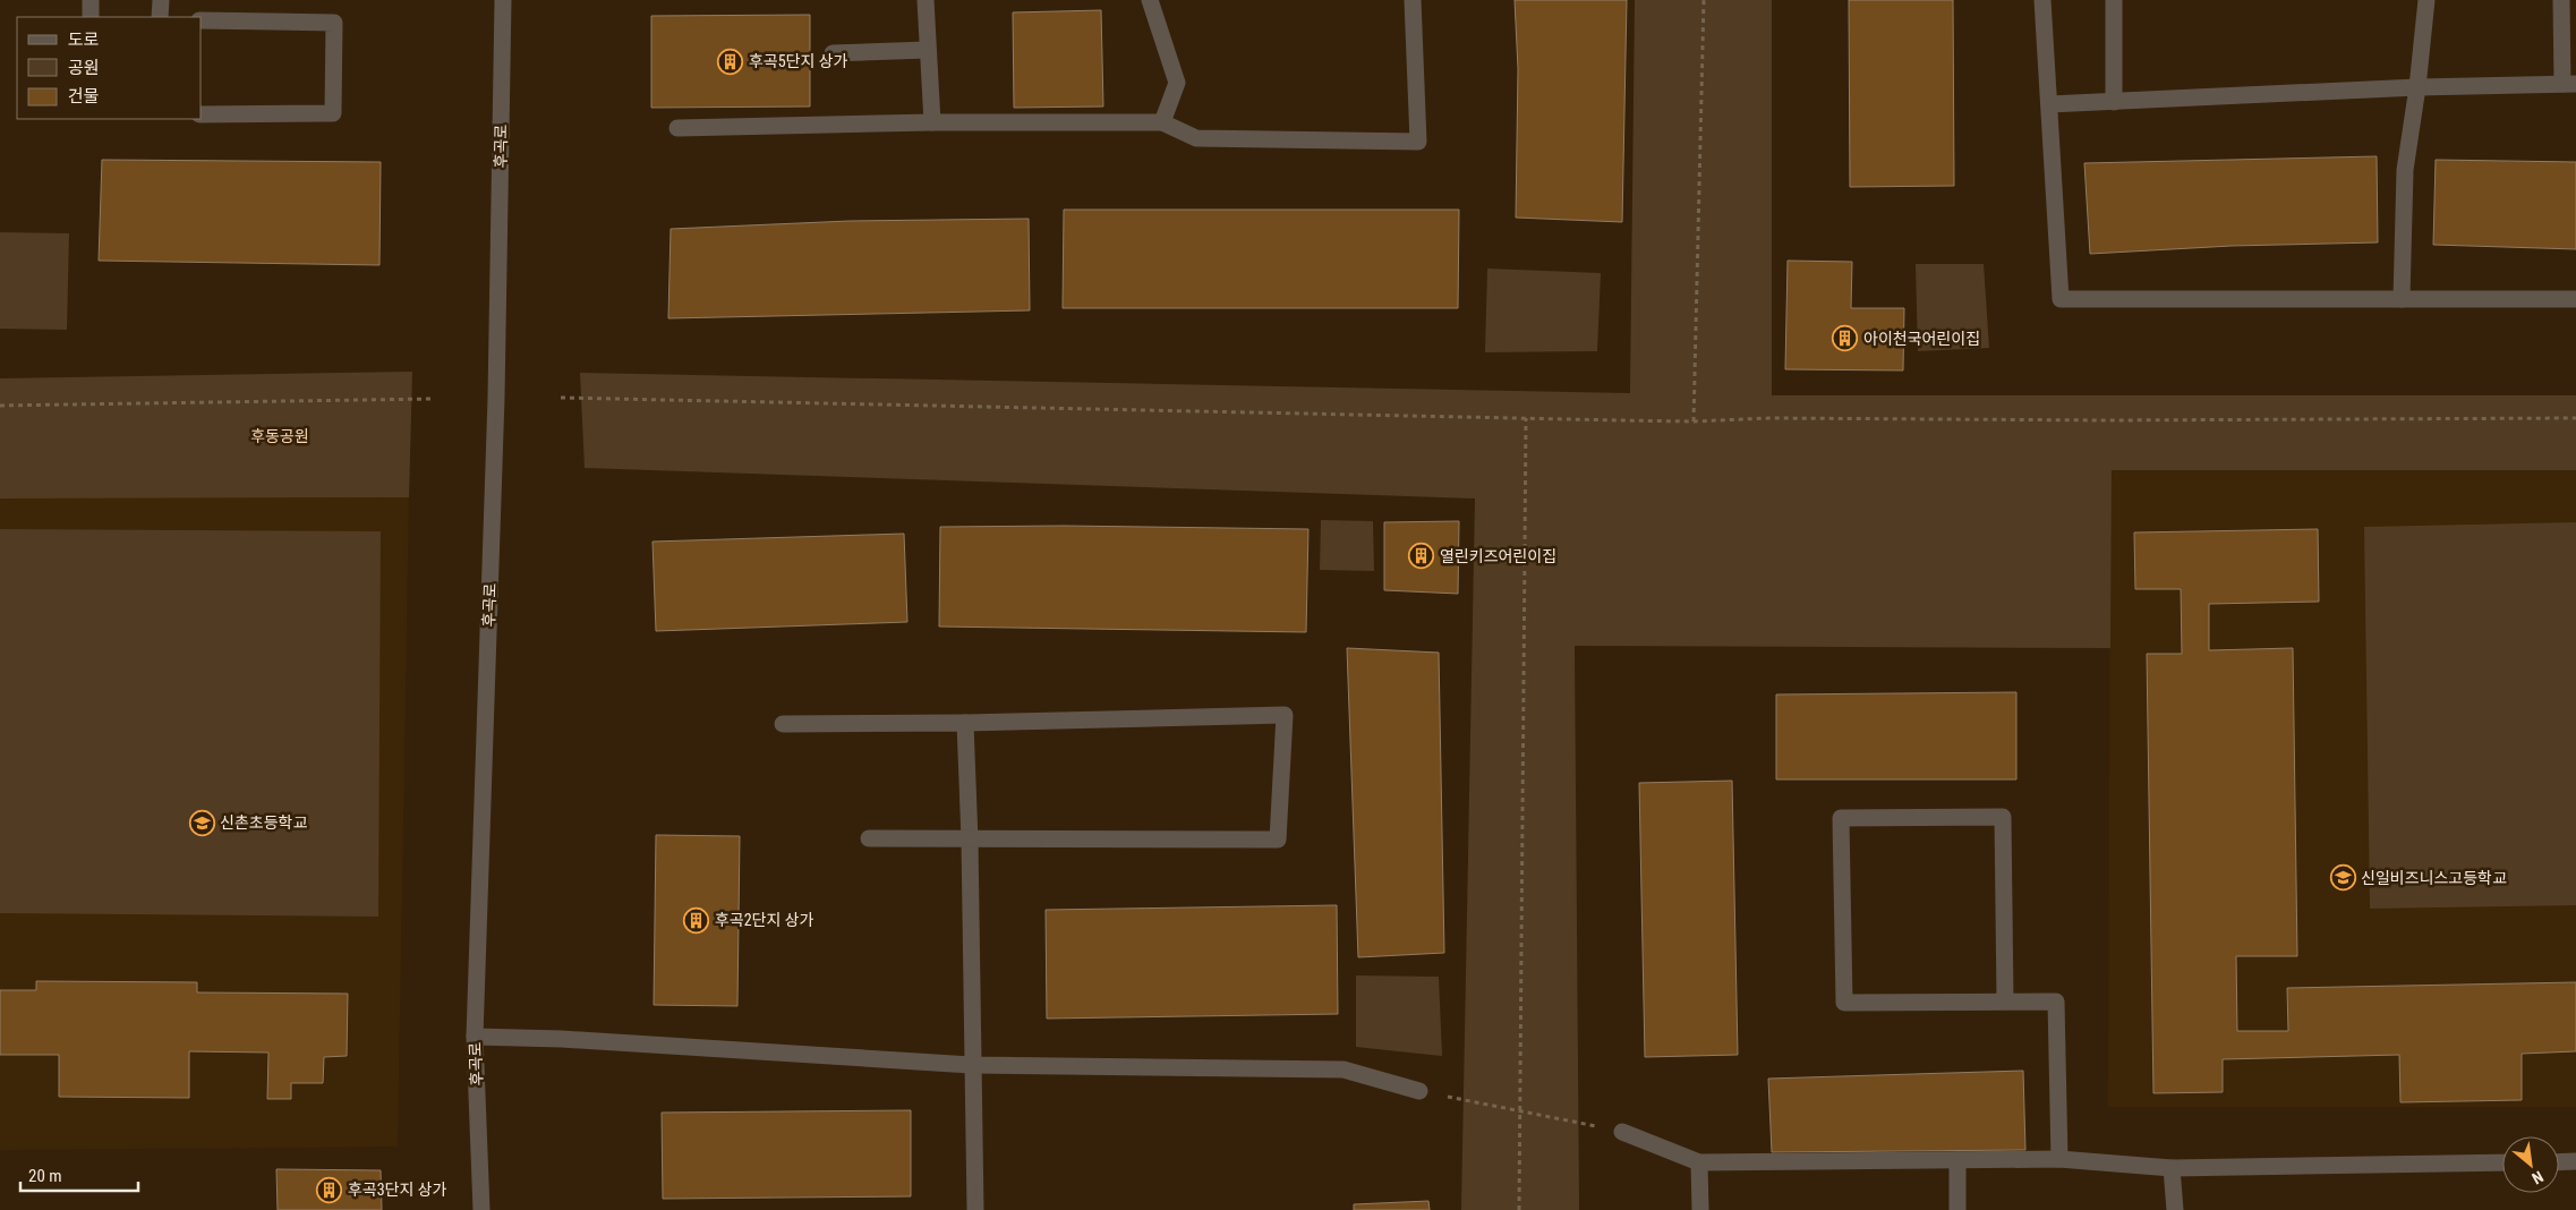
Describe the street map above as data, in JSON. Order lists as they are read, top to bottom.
{
  "streets": {
    "street": ["후곡로"]
  },
  "parks": ["후동공원"],
  "places": {
    "building": [
      "후곡5단지 상가",
      "아이천국어린이집",
      "열린키즈어린이집",
      "후곡2단지 상가",
      "후곡3단지 상가"
    ],
    "school or university": ["신촌초등학교", "신일비즈니스고등학교"]
  },
  "legend": ["도로", "공원", "건물"],
  "scale_bar": "20 m",
  "north": "bottom right"
}
